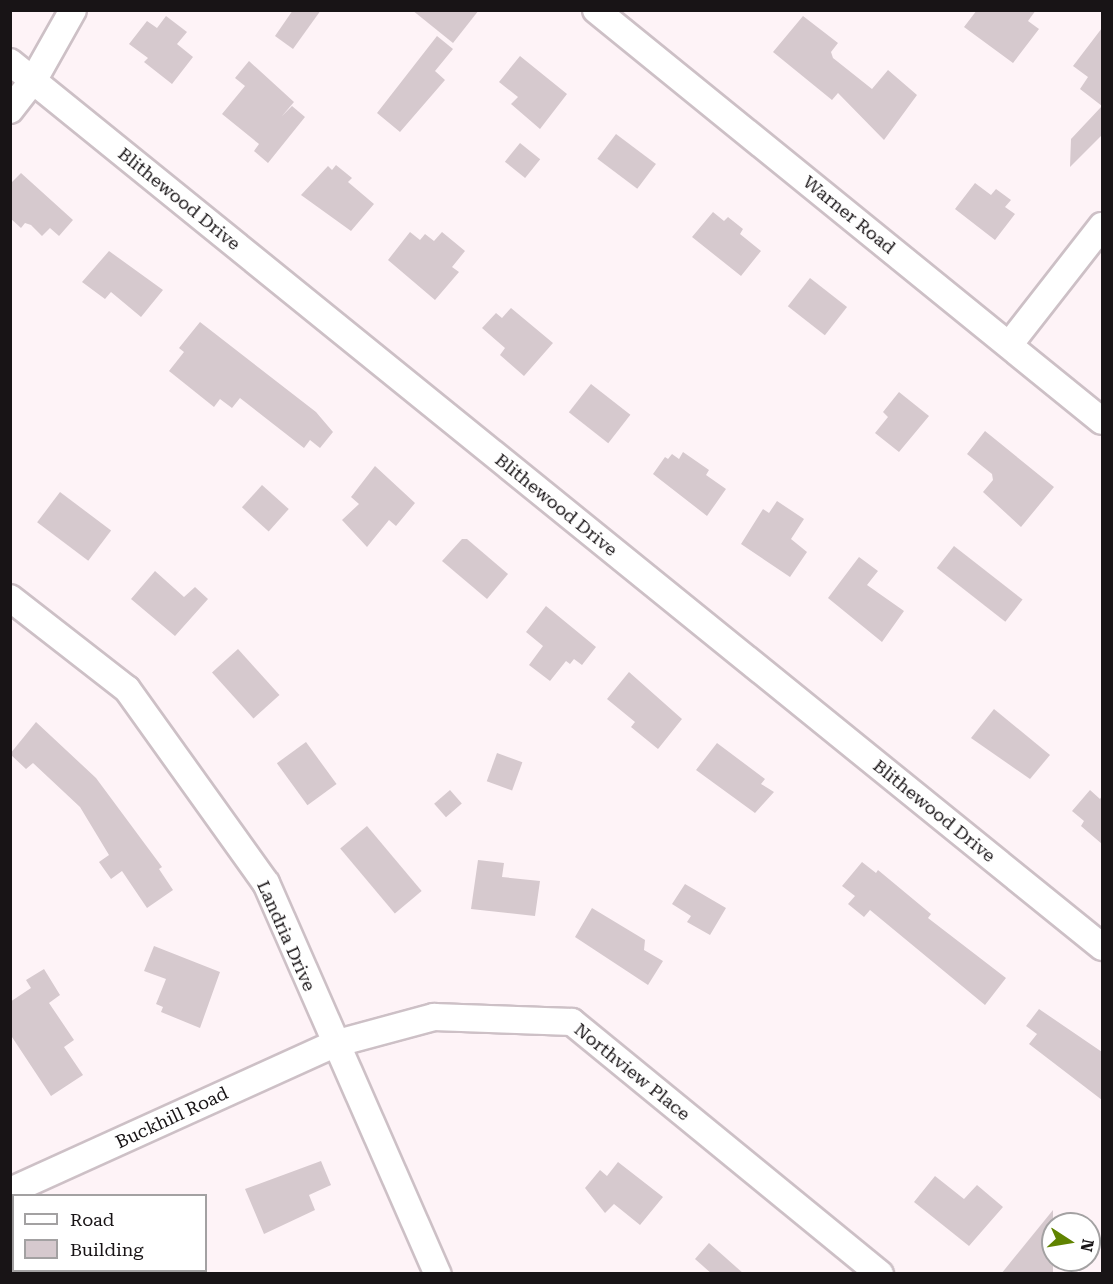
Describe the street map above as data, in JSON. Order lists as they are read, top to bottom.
{
  "streets": {
    "street": [
      "Blithewood Drive",
      "Warner Road",
      "Landria Drive",
      "Northview Place",
      "Buckhill Road"
    ]
  },
  "crossings": [
    ["Landria Drive", "Northview Place"],
    ["Landria Drive", "Buckhill Road"],
    ["Northview Place", "Buckhill Road"]
  ],
  "legend": ["Road", "Building"],
  "north": "right"
}
